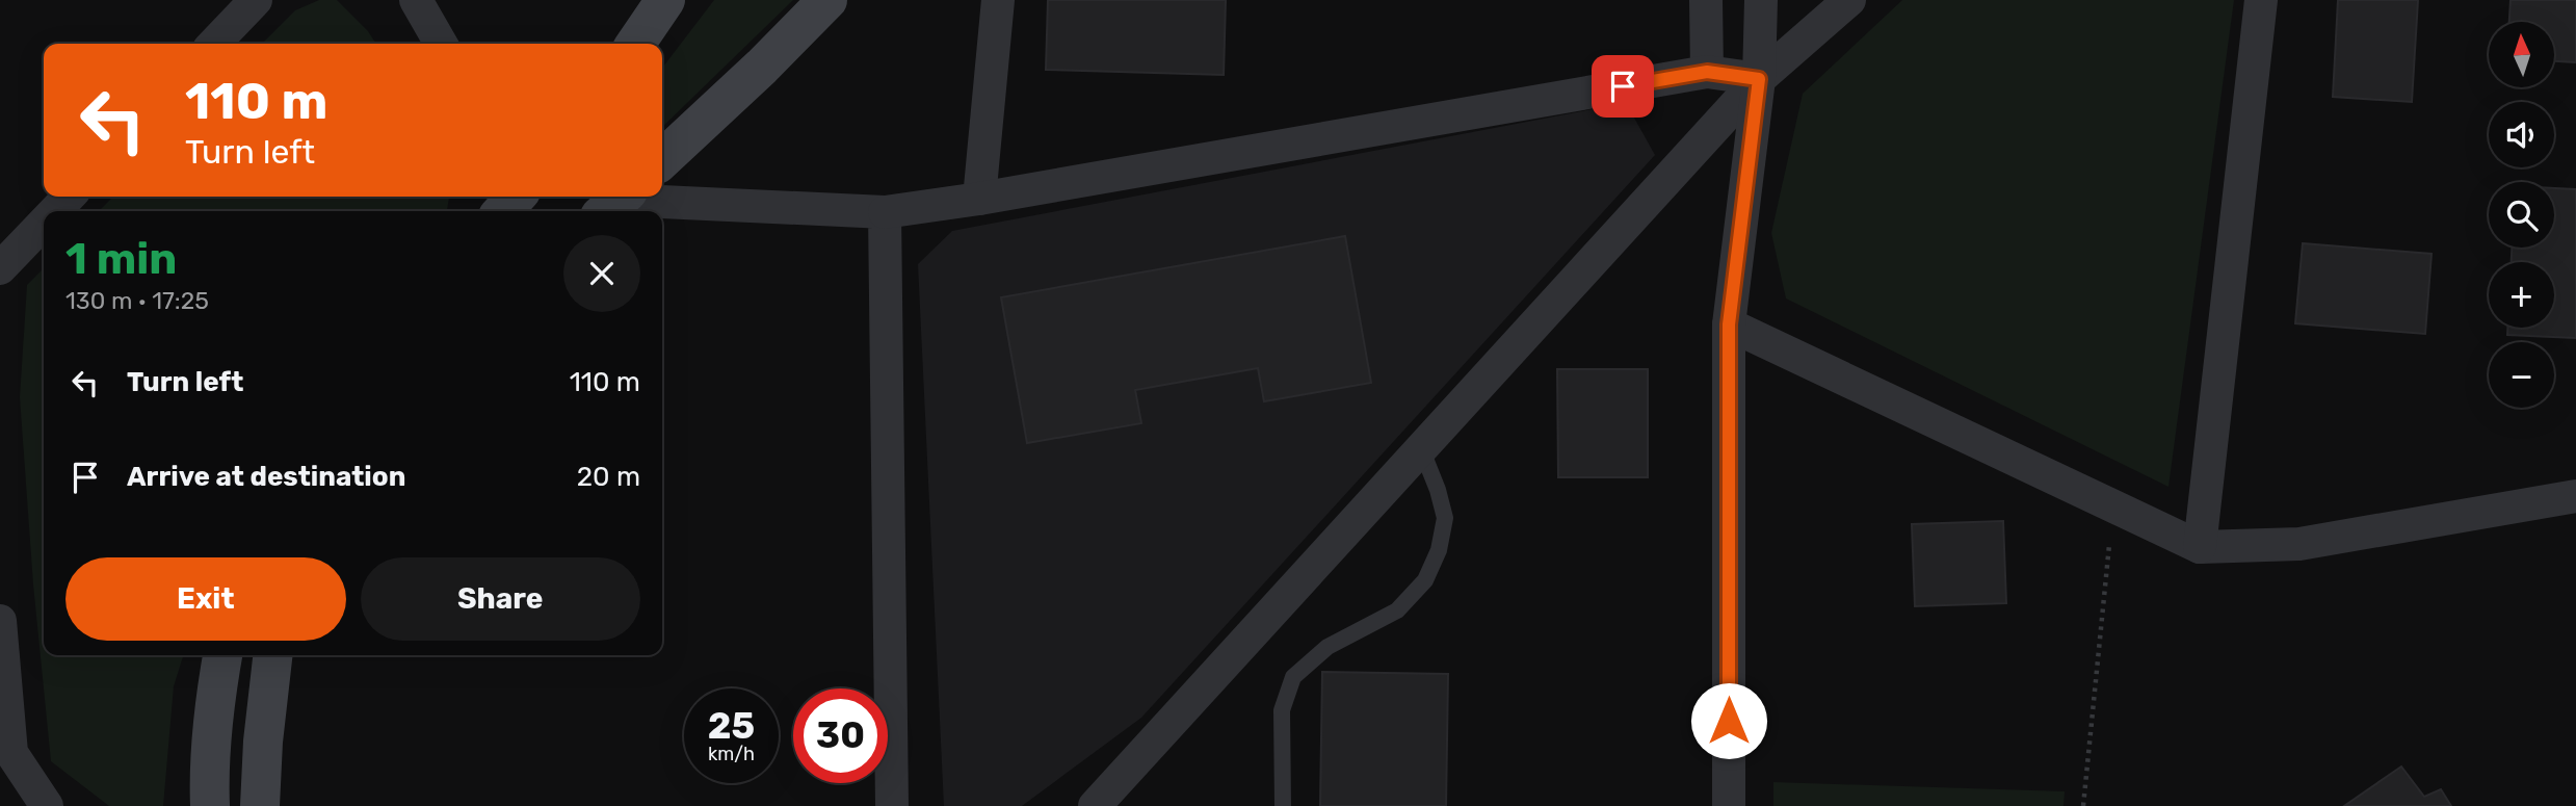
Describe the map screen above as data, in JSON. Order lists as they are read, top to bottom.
{
  "north": "top",
  "page": {
    "map_buttons": ["+", "−"],
    "turn": ["110 m", "Turn left"],
    "heading": ["1 min", "130 m · 17:25"],
    "list": [
      {
        "name": "Turn left",
        "value": "110 m"
      },
      {
        "name": "Arrive at destination",
        "value": "20 m"
      }
    ],
    "buttons": ["Exit", "Share"],
    "speed": "25 km/h",
    "limit": "30"
  }
}
